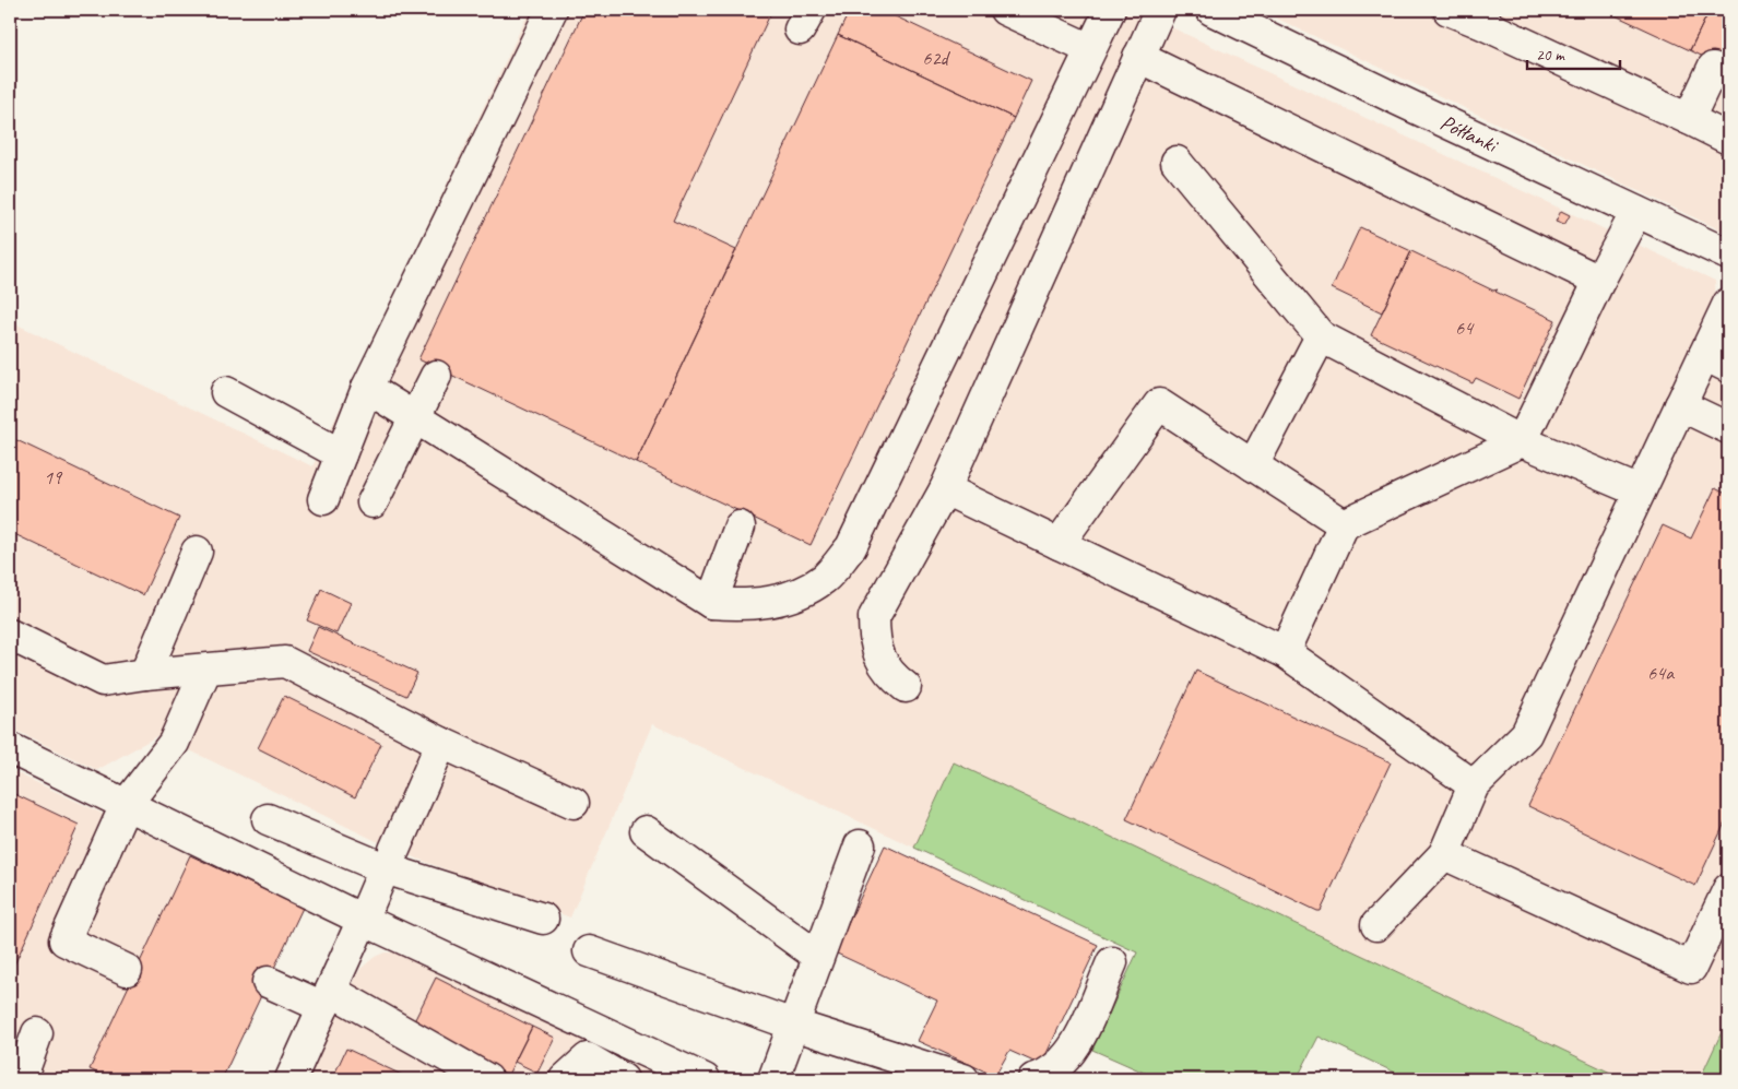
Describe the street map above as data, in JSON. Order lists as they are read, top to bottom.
{
  "streets": {
    "street": ["Półłanki"]
  },
  "house_numbers": [
    "62d",
    "64",
    "19",
    "64a"
  ],
  "scale_bar": "20 m"
}
